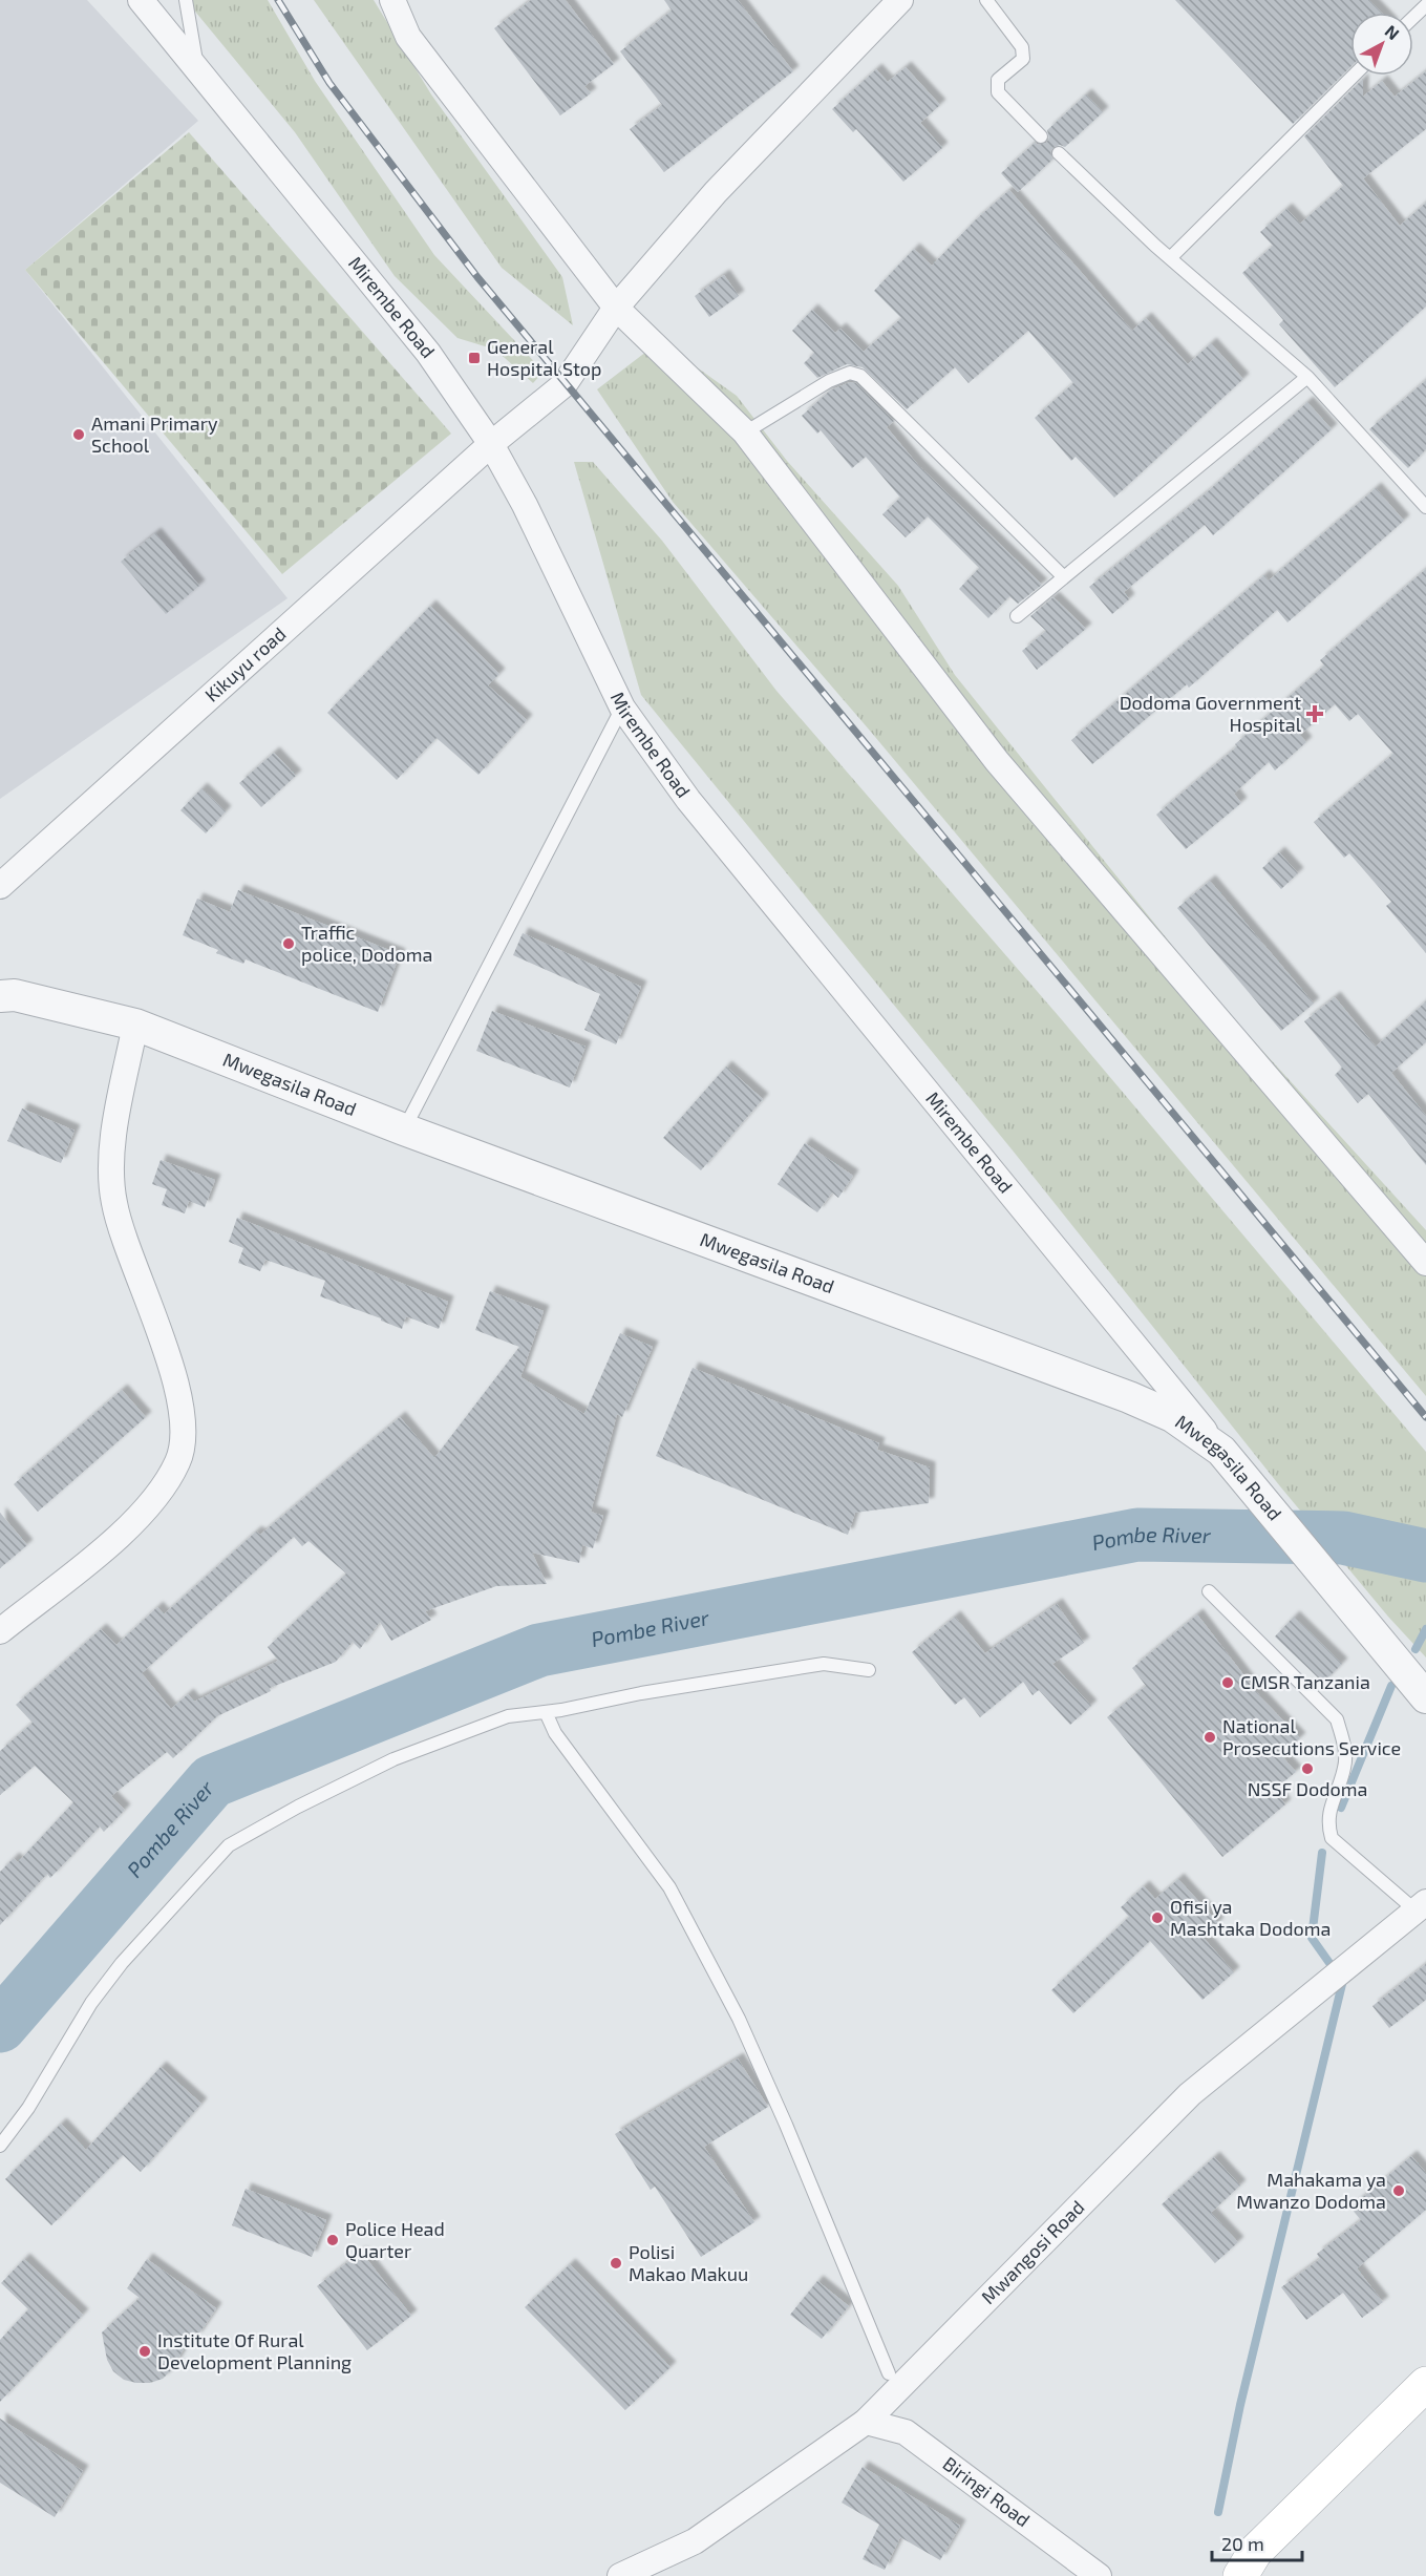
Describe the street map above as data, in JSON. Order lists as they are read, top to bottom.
{
  "streets": {
    "street": [
      "Mirembe Road",
      "Kikuyu road",
      "Mwegasila Road",
      "Mwangosi Road",
      "Biringi Road"
    ]
  },
  "crossings": [
    ["Mirembe Road", "Kikuyu road"],
    ["Mirembe Road", "Mwegasila Road"],
    ["Mwangosi Road", "Biringi Road"]
  ],
  "water": ["Pombe River"],
  "places": {
    "transit": ["General Hospital Stop"],
    "other": [
      "Amani Primary School",
      "Traffic police, Dodoma",
      "CMSR Tanzania",
      "National Prosecutions Service",
      "NSSF Dodoma",
      "Ofisi ya Mashtaka Dodoma",
      "Mahakama ya Mwanzo Dodoma",
      "Police Head Quarter",
      "Polisi Makao Makuu",
      "Institute Of Rural Development Planning"
    ],
    "health": ["Dodoma Government Hospital"]
  },
  "scale_bar": "20 m",
  "north": "top right"
}
